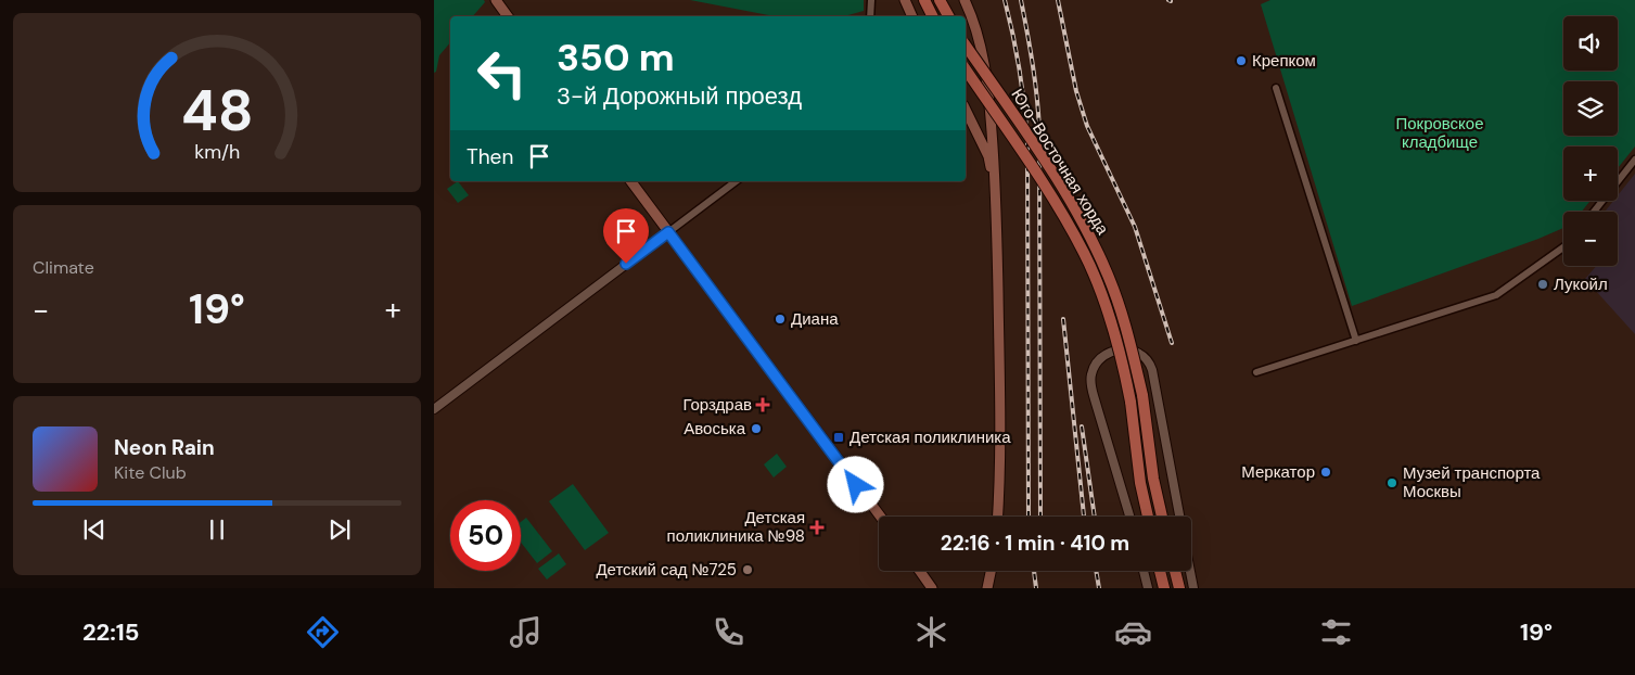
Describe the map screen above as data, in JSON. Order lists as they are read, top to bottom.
{
  "streets": {
    "main road": ["Юго-Восточная хорда"]
  },
  "parks": ["Покровское кладбище"],
  "places": {
    "other": [
      "Крепком",
      "Лукойл",
      "Диана",
      "Авоська",
      "Меркатор",
      "Музей транспорта Москвы",
      "Детский сад №725"
    ],
    "health": ["Горздрав", "Детская поликлиника №98"],
    "transit": ["Детская поликлиника"]
  },
  "page": {
    "map_buttons": ["+", "−"],
    "turn": ["350 m", "3-й Дорожный проезд"],
    "then": "Then",
    "tile": "Climate",
    "heat": ["−", "19°", "+"],
    "song": ["Neon Rain", "Kite Club"],
    "limit": "50",
    "trip": "22:16 · 1 min · 410 m",
    "tabs": ["22:15", "19°"],
    "gauge": ["48", "km/h"]
  }
}
